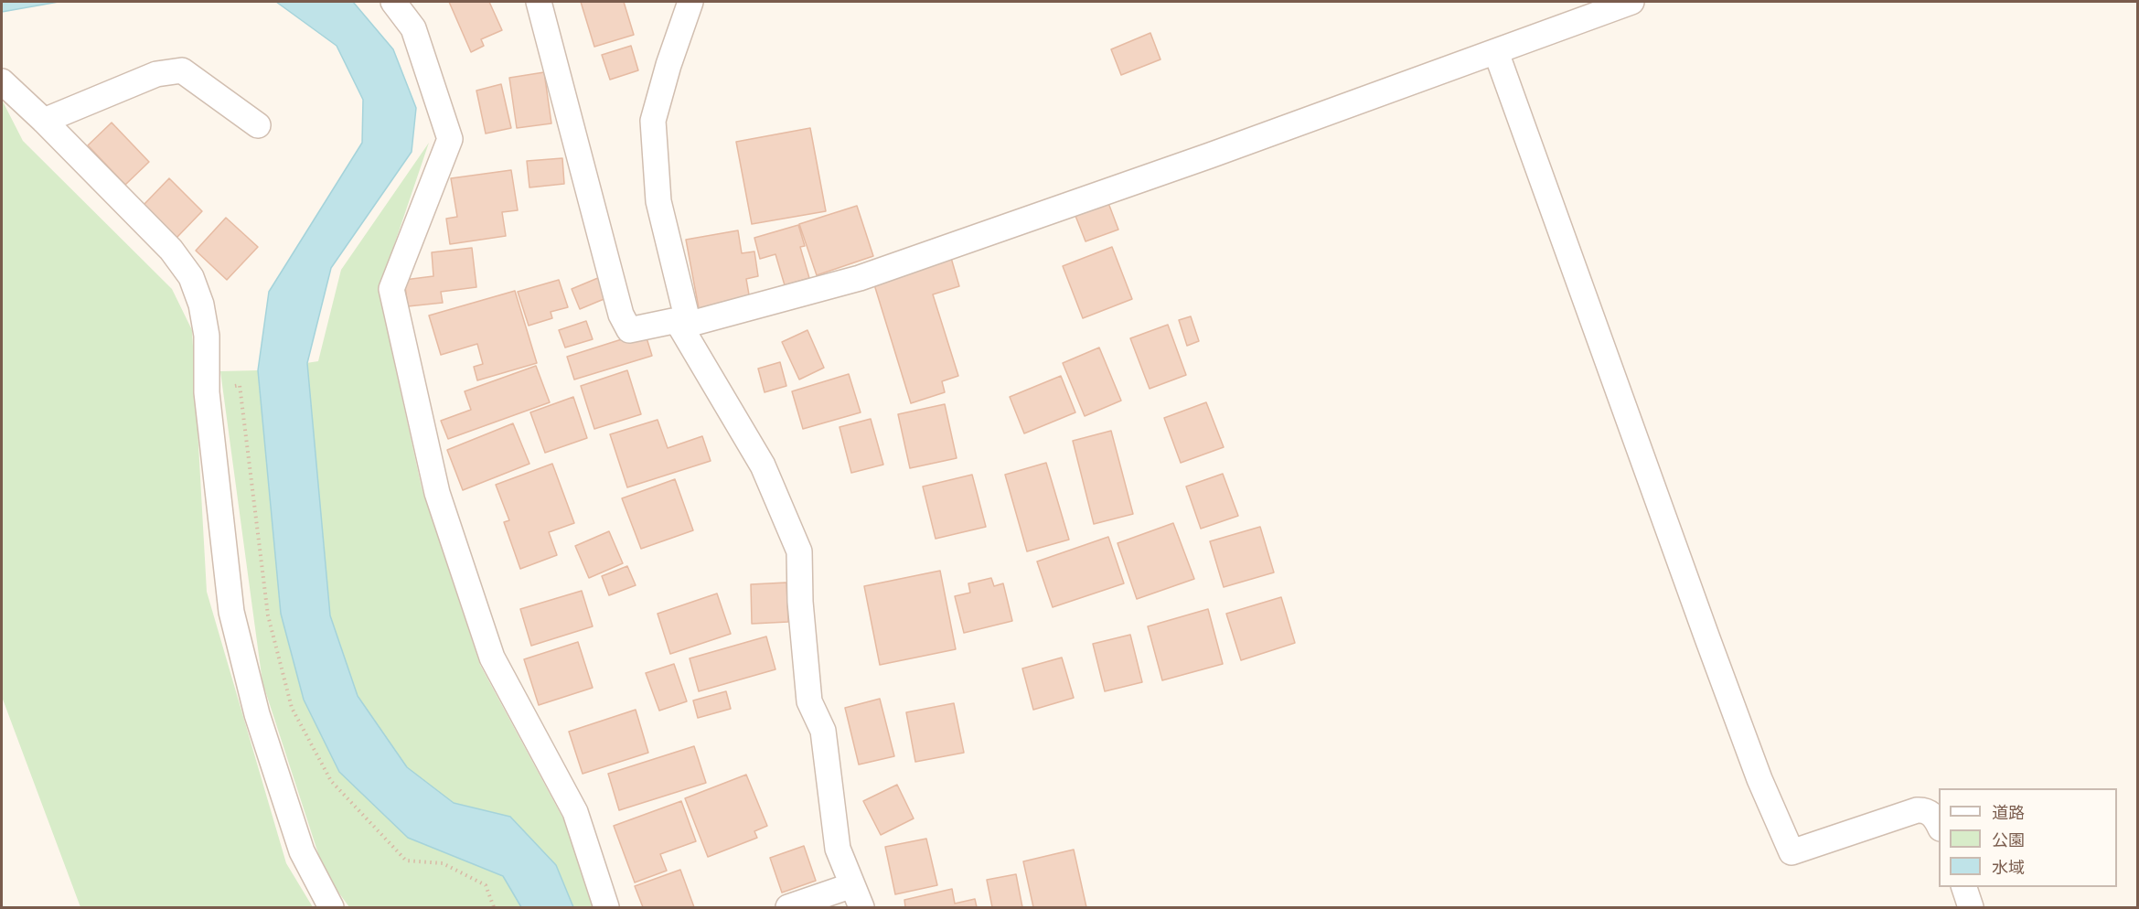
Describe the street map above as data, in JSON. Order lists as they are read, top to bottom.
{
  "legend": ["道路", "公園", "水域"]
}
